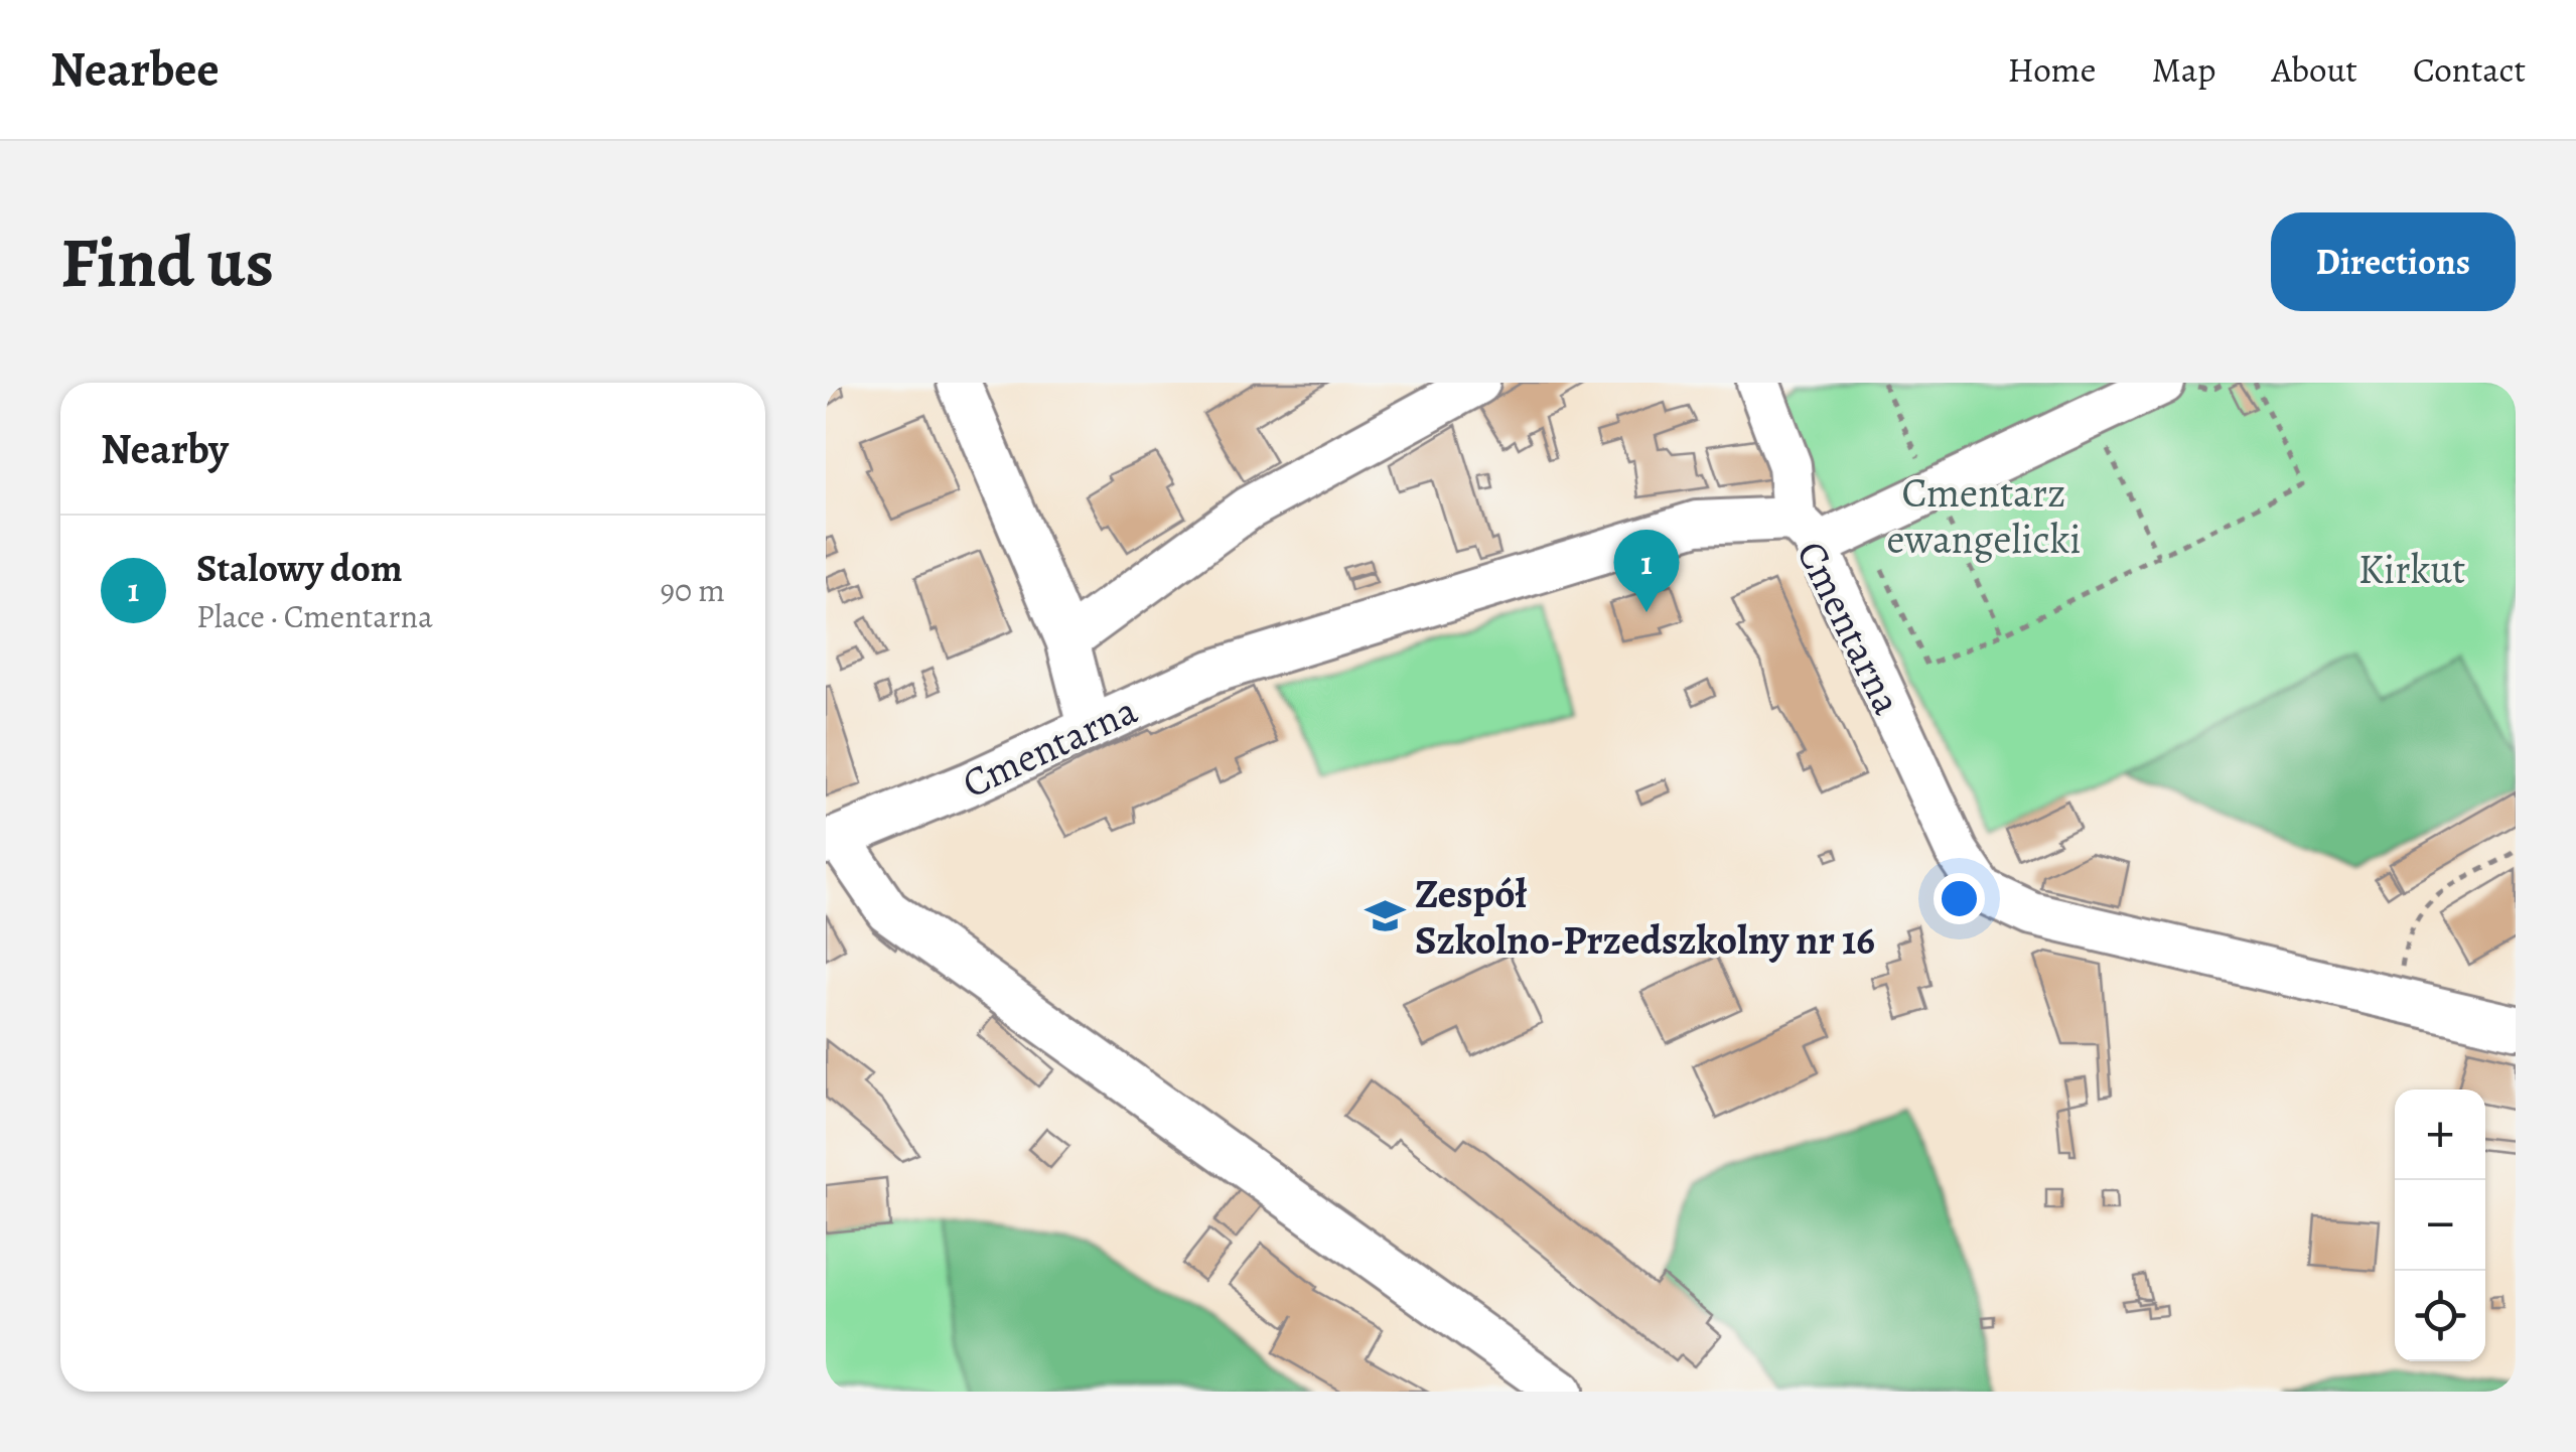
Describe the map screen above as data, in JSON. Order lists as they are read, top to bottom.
{
  "streets": {
    "street": ["Cmentarna"]
  },
  "parks": ["Cmentarz ewangelicki", "Kirkut"],
  "places": {
    "school or university": ["Zespół Szkolno-Przedszkolny nr 16"]
  },
  "page": {
    "header": "Nearbee",
    "nav": [
      "Home",
      "Map",
      "About",
      "Contact"
    ],
    "buttons": "Directions",
    "title": "Find us",
    "heading": "Nearby",
    "list": [
      {
        "mark": "1",
        "name": "Stalowy dom",
        "note": "Place · Cmentarna",
        "value": "90 m"
      }
    ],
    "pins": "1",
    "map_buttons": ["+", "−"]
  }
}
